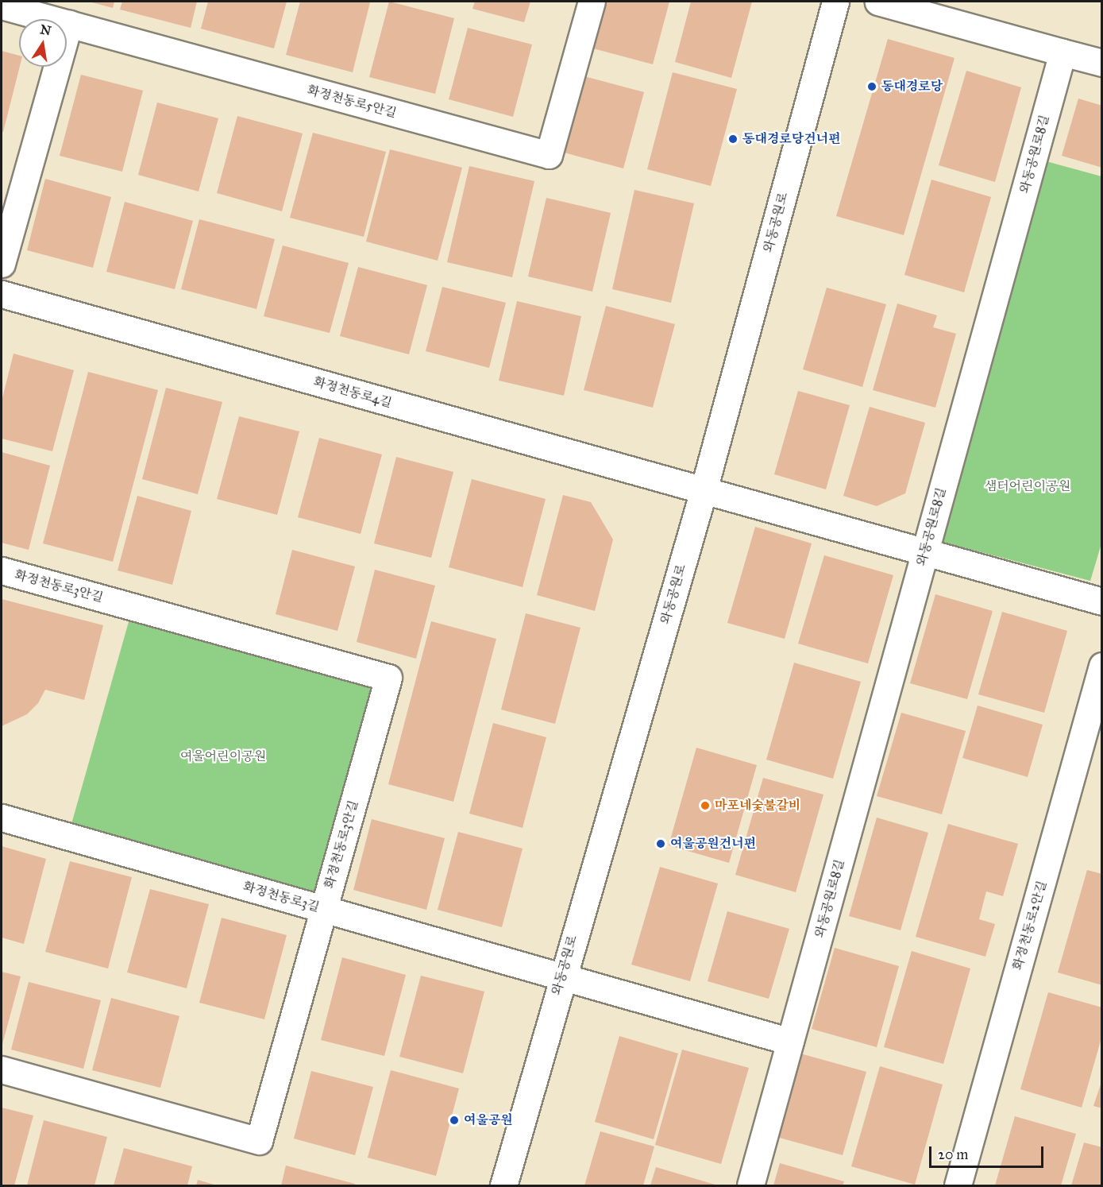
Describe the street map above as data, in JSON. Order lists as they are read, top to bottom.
{
  "streets": {
    "street": [
      "화정천동로5안길",
      "와동공원로8길",
      "와동공원로",
      "화정천동로4길",
      "화정천동로3안길",
      "화정천동로3길",
      "화정천동로2안길"
    ]
  },
  "crossings": [
    ["와동공원로8길", "화정천동로4길"],
    ["와동공원로8길", "화정천동로3길"],
    ["와동공원로", "화정천동로4길"],
    ["와동공원로", "화정천동로3길"],
    ["화정천동로3안길", "화정천동로3길"]
  ],
  "parks": ["샘터어린이공원", "여울어린이공원"],
  "places": [
    "동대경로당",
    "동대경로당건너편",
    "마포네숯불갈비",
    "여울공원건너편",
    "여울공원"
  ],
  "scale_bar": "20 m",
  "north": "top"
}
